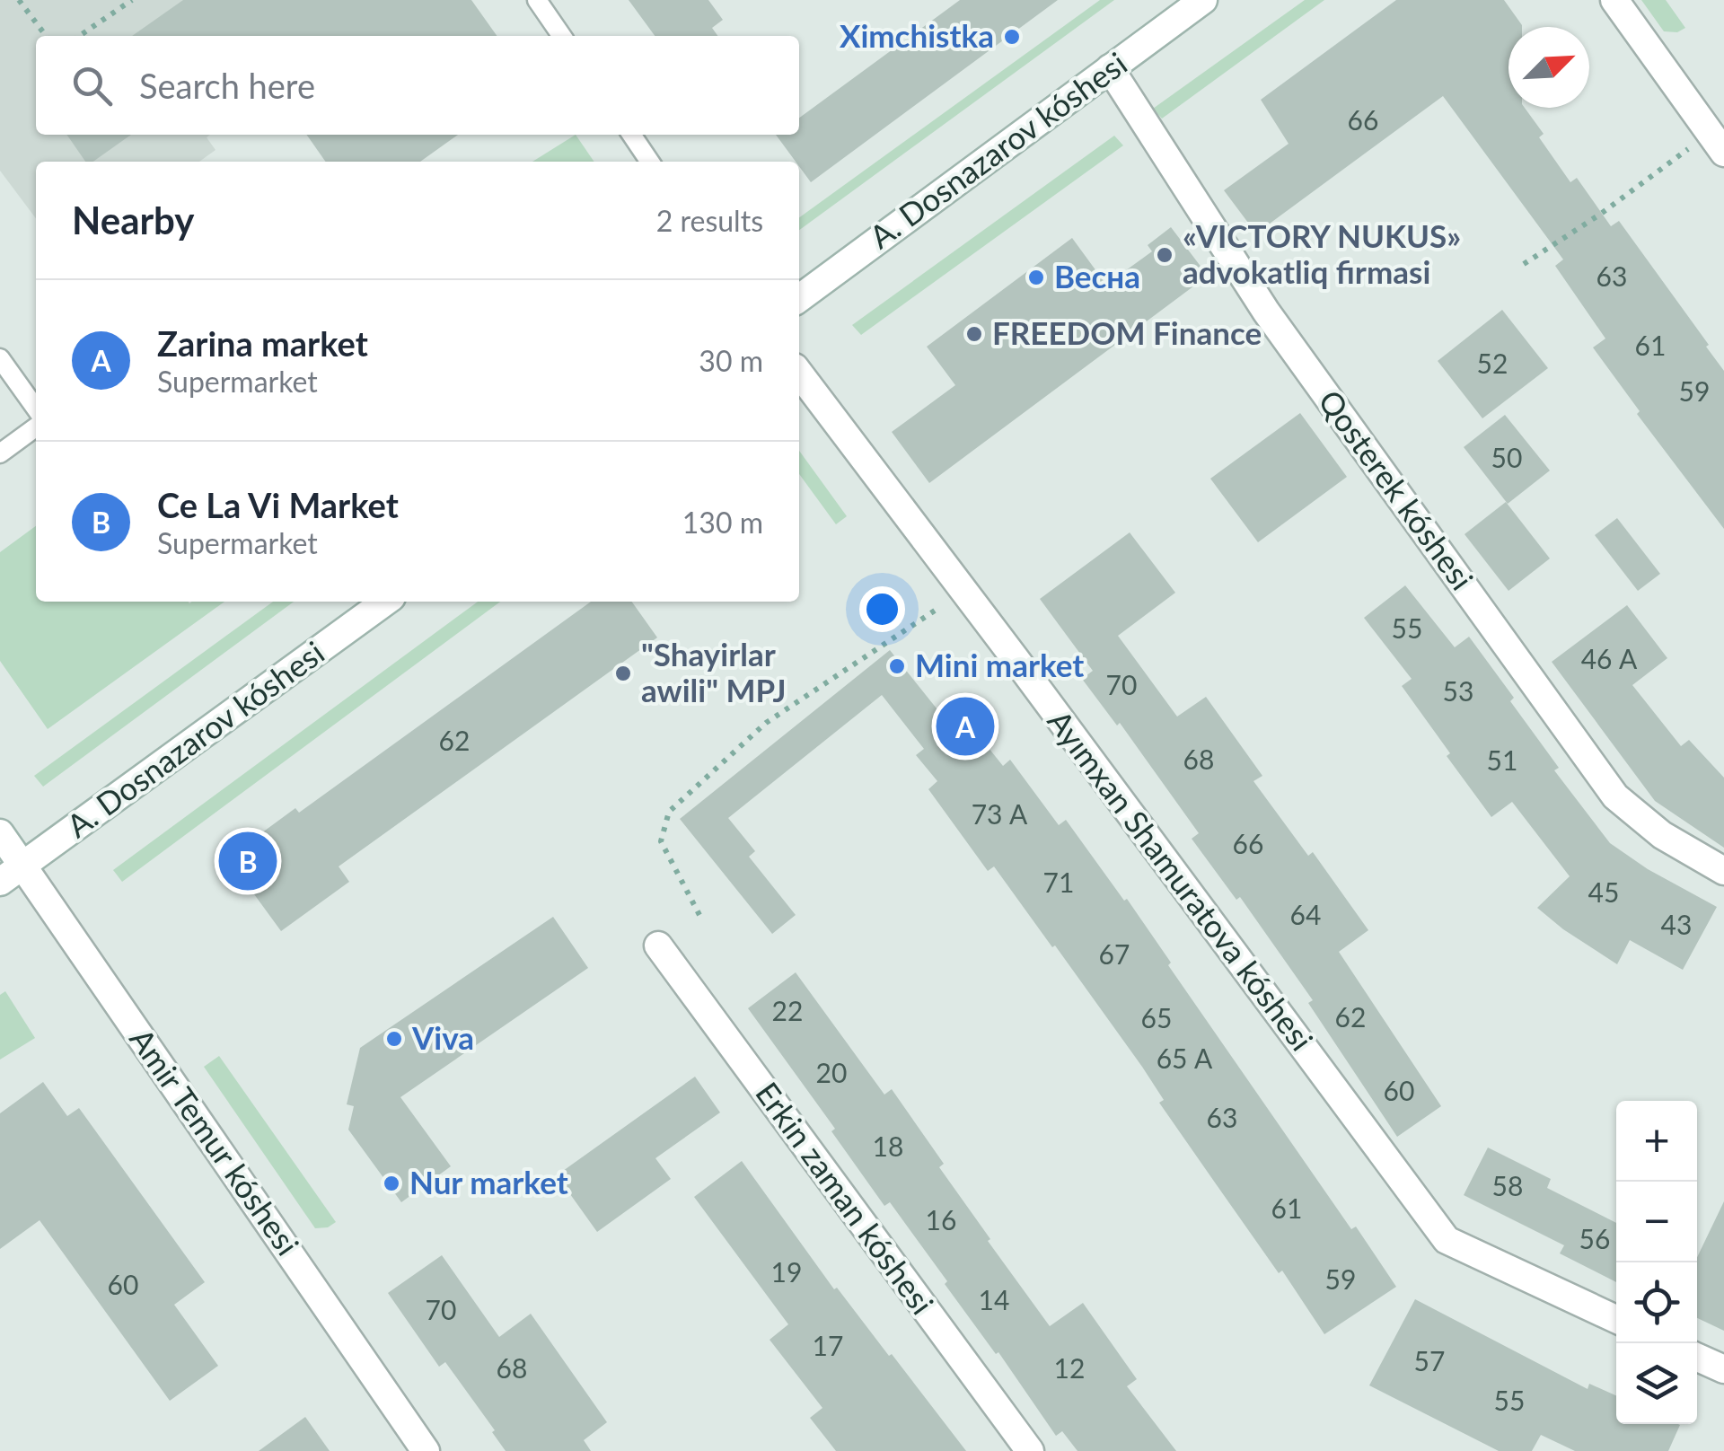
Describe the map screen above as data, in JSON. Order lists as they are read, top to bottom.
{
  "streets": {
    "street": [
      "A. Dosnazarov kóshesi",
      "Qosterek kóshesi",
      "Ayımxan Shamuratova kóshesi",
      "Amir Temur kóshesi",
      "Erkin zaman kóshesi"
    ]
  },
  "crossings": [
    ["A. Dosnazarov kóshesi", "Qosterek kóshesi"],
    ["A. Dosnazarov kóshesi", "Amir Temur kóshesi"]
  ],
  "places": [
    "Ximchistka",
    "«VICTORY NUKUS» advokatliq firmasi",
    "Весна",
    "FREEDOM Finance",
    "Mini market",
    "\"Shayirlar awili\" MPJ",
    "Viva",
    "Nur market"
  ],
  "house_numbers": [
    "66",
    "63",
    "61",
    "52",
    "59",
    "50",
    "55",
    "46 А",
    "70",
    "53",
    "62",
    "68",
    "51",
    "73 А",
    "66",
    "71",
    "45",
    "64",
    "43",
    "67",
    "22",
    "62",
    "65",
    "65 А",
    "20",
    "60",
    "63",
    "18",
    "58",
    "61",
    "16",
    "56",
    "19",
    "59",
    "60",
    "14",
    "70",
    "17",
    "57",
    "68",
    "12",
    "55"
  ],
  "north": "top right",
  "page": {
    "search": "Search here",
    "heading": ["Nearby", "2 results"],
    "list": [
      {
        "mark": "A",
        "name": "Zarina market",
        "note": "Supermarket",
        "value": "30 m"
      },
      {
        "mark": "B",
        "name": "Ce La Vi Market",
        "note": "Supermarket",
        "value": "130 m"
      }
    ],
    "pins": ["A", "B"],
    "map_buttons": ["+", "−"]
  }
}
